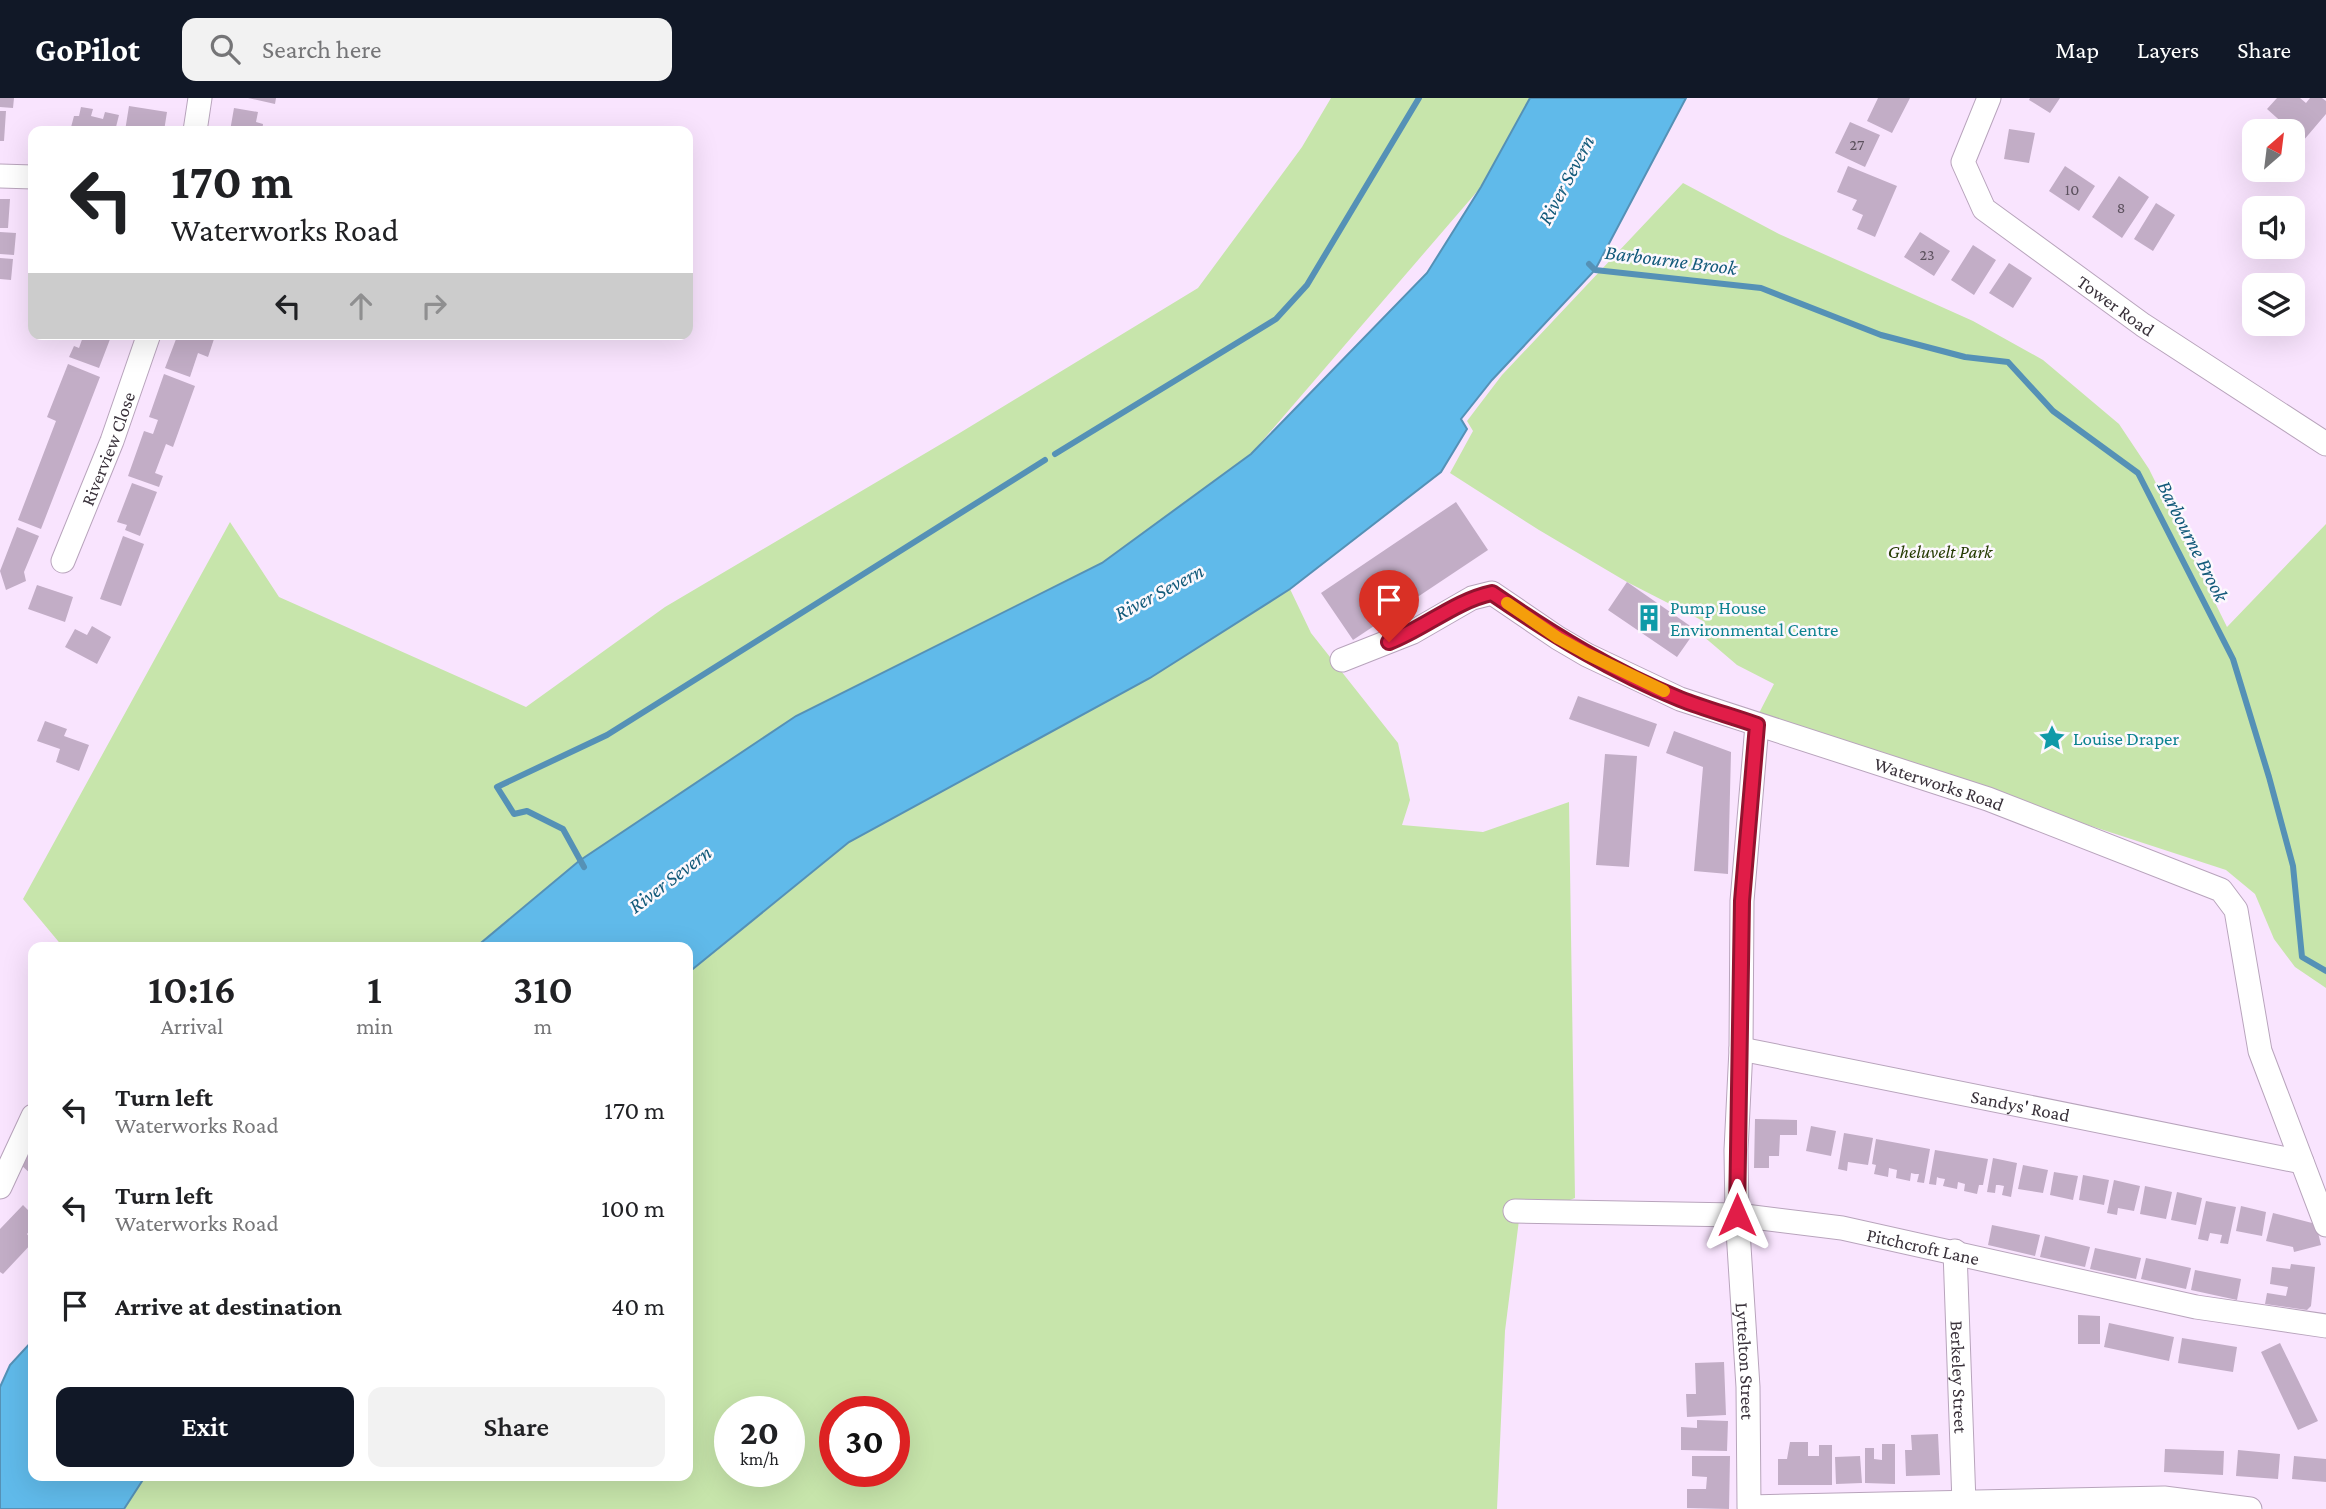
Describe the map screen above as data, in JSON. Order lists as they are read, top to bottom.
{
  "streets": {
    "street": [
      "Tower Road",
      "Riverview Close",
      "Waterworks Road",
      "Sandys' Road",
      "Pitchcroft Lane",
      "Lyttelton Street",
      "Berkeley Street"
    ]
  },
  "crossings": [
    ["Waterworks Road", "Sandys' Road"],
    ["Waterworks Road", "Lyttelton Street"],
    ["Sandys' Road", "Lyttelton Street"],
    ["Pitchcroft Lane", "Lyttelton Street"],
    ["Pitchcroft Lane", "Berkeley Street"]
  ],
  "water": ["River Severn", "Barbourne Brook"],
  "parks": ["Gheluvelt Park"],
  "places": {
    "building": ["Pump House Environmental Centre"],
    "place": ["Louise Draper"]
  },
  "house_numbers": [
    "27",
    "10",
    "8",
    "23"
  ],
  "north": "top right",
  "page": {
    "header": "GoPilot",
    "search": "Search here",
    "nav": ["Map", "Layers", "Share"],
    "turn": ["170 m", "Waterworks Road"],
    "eta": [
      "10:16",
      "Arrival",
      "1",
      "min",
      "310",
      "m"
    ],
    "list": [
      {
        "name": "Turn left",
        "note": "Waterworks Road",
        "value": "170 m"
      },
      {
        "name": "Turn left",
        "note": "Waterworks Road",
        "value": "100 m"
      },
      {
        "name": "Arrive at destination",
        "value": "40 m"
      }
    ],
    "buttons": ["Exit", "Share"],
    "speed": "20 km/h",
    "limit": "30"
  }
}
